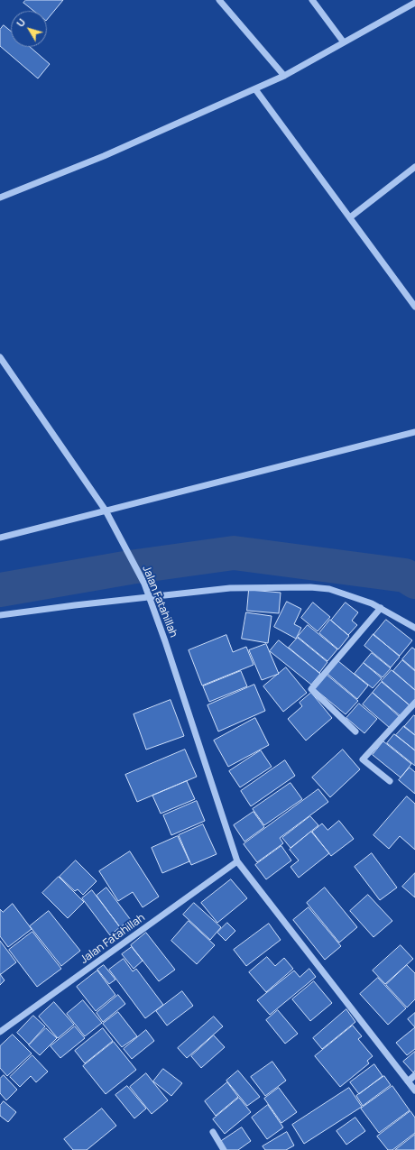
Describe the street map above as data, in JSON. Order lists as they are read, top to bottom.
{
  "streets": {
    "street": ["Jalan Fatahillah"]
  },
  "north": "top left"
}
